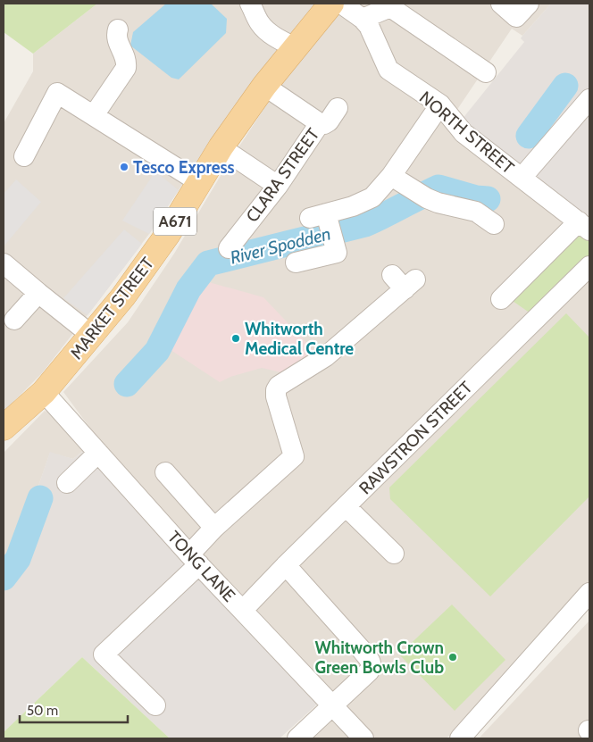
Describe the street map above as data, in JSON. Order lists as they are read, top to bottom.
{
  "streets": {
    "main road": ["A671", "MARKET STREET"],
    "street": [
      "NORTH STREET",
      "CLARA STREET",
      "RAWSTRON STREET",
      "TONG LANE"
    ]
  },
  "crossings": [
    ["MARKET STREET", "TONG LANE"],
    ["RAWSTRON STREET", "TONG LANE"]
  ],
  "water": ["River Spodden"],
  "places": ["Tesco Express", "Whitworth Medical Centre", "Whitworth Crown Green Bowls Club"],
  "scale_bar": "50 m"
}
